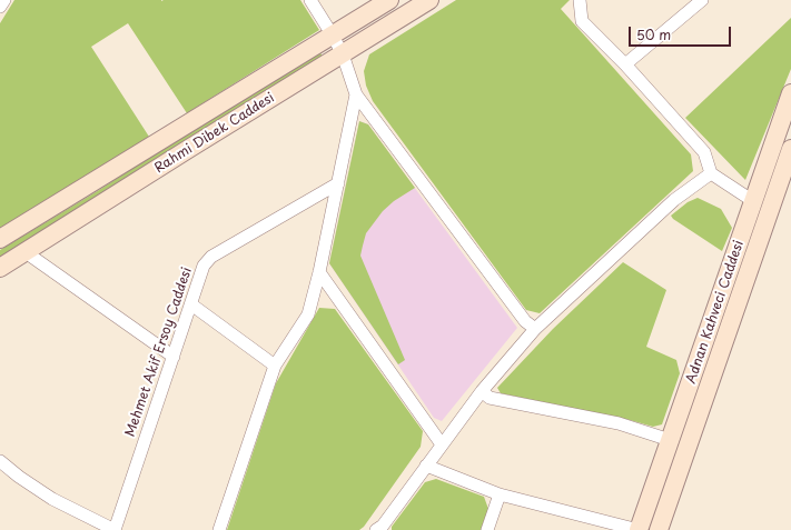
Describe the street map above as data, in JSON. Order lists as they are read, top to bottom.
{
  "streets": {
    "main road": ["Rahmi Dibek Caddesi", "Adnan Kahveci Caddesi"],
    "street": ["Mehmet Akif Ersoy Caddesi"]
  },
  "scale_bar": "50 m"
}
